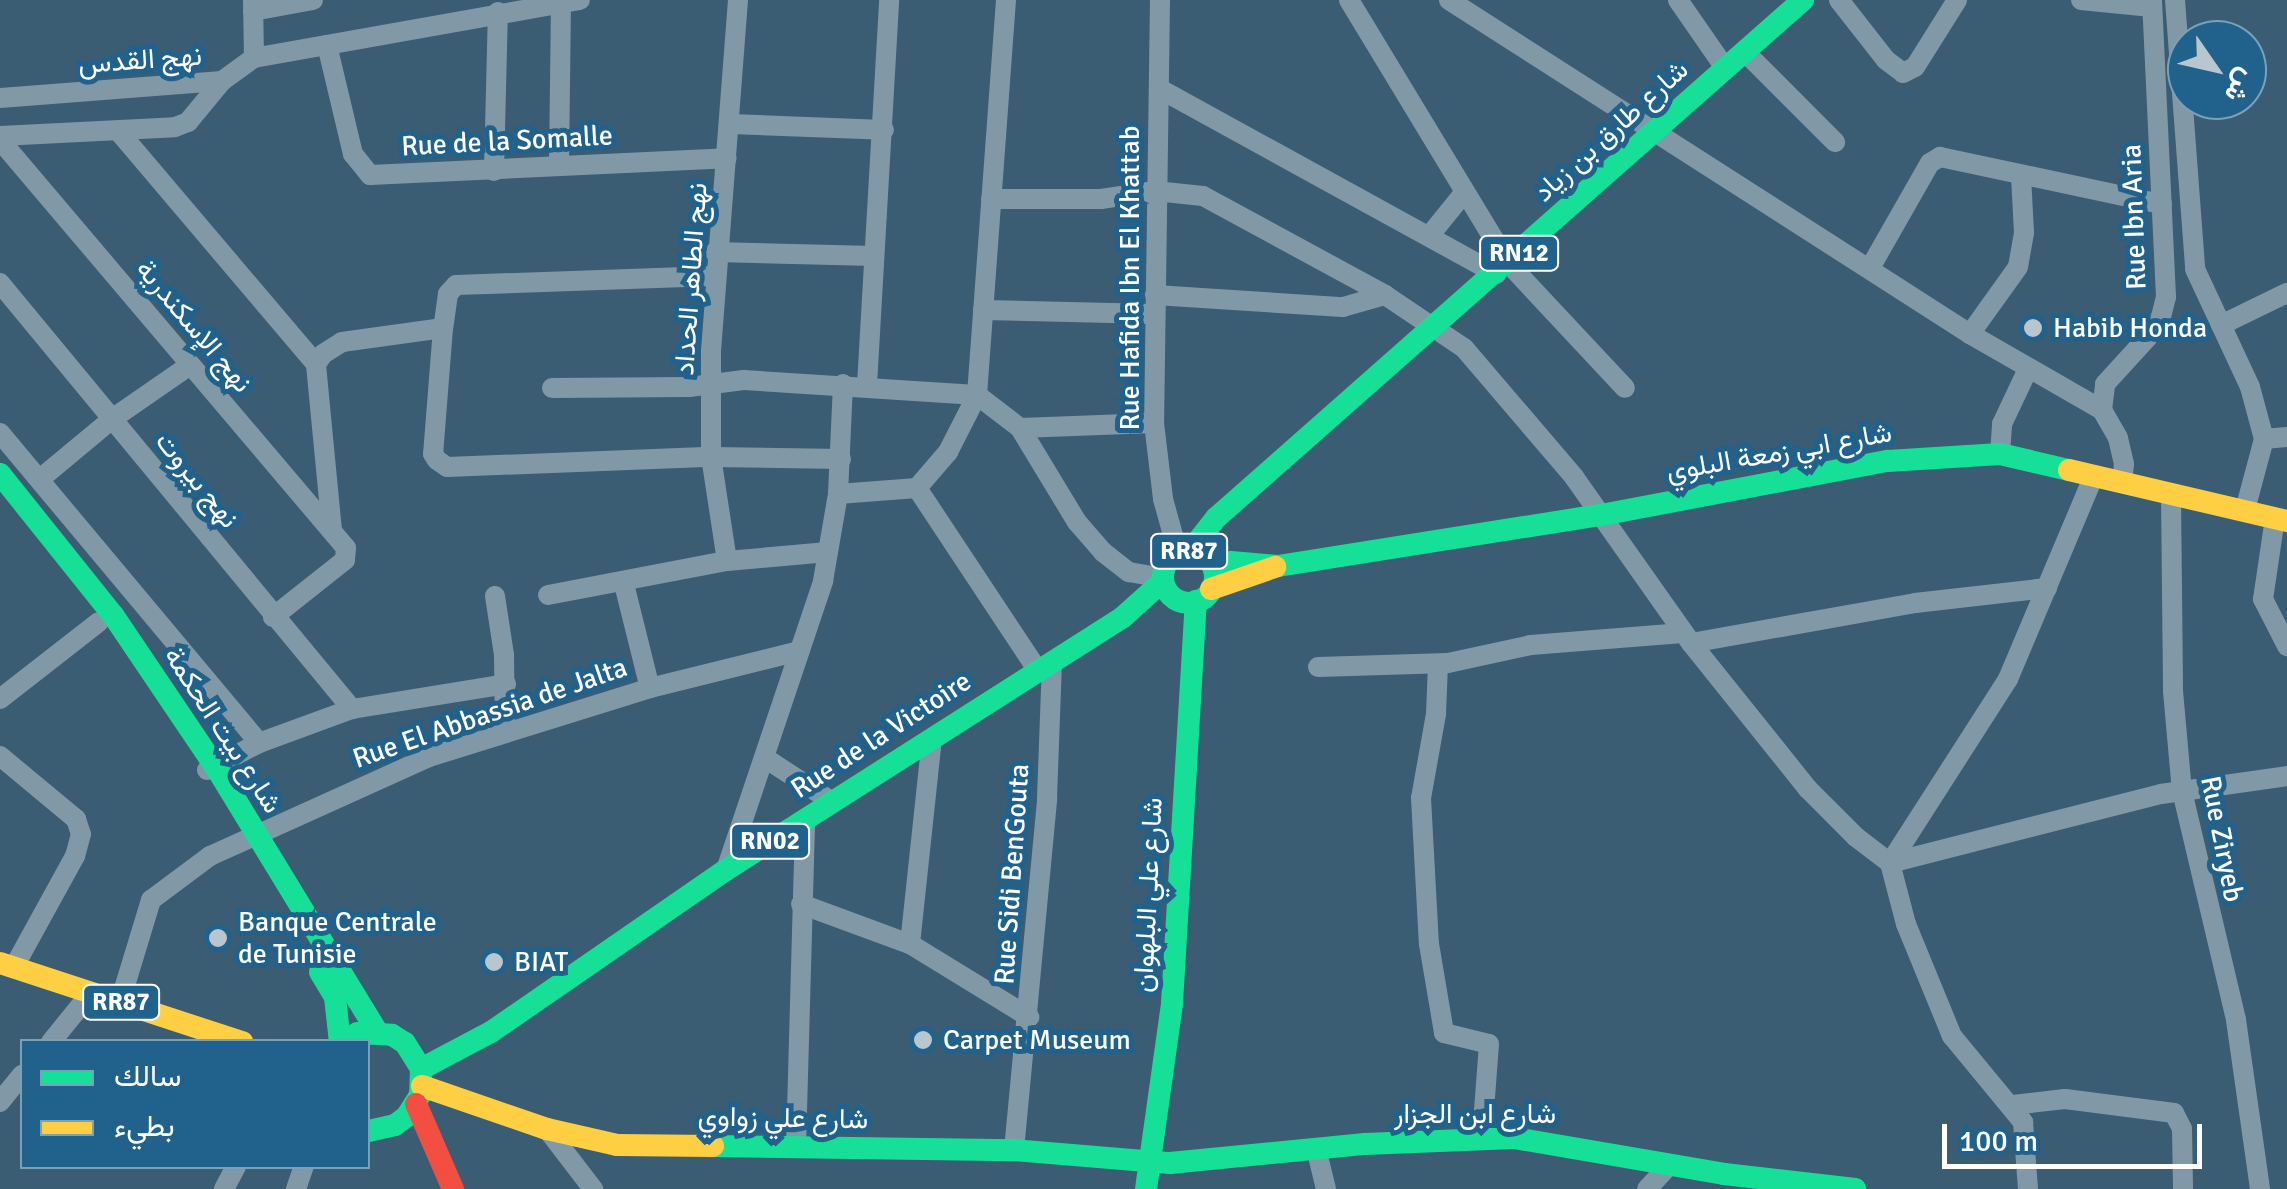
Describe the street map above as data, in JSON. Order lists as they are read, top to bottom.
{
  "streets": {
    "main road": [
      "شارع طارق بن زياد",
      "RN12",
      "شارع ابي زمعة البلوي",
      "RR87",
      "شارع بيت الحكمة",
      "Rue de la Victoire",
      "RN02",
      "شارع علي البلهوان",
      "شارع ابن الجزار",
      "شارع علي زواوي"
    ],
    "street": [
      "نهج القدس",
      "Rue de la Somalle",
      "Rue Ibn Aria",
      "Rue Hafida Ibn El Khattab",
      "نهج الطاهر الحداد",
      "نهج الإسكندرية",
      "نهج بيروت",
      "Rue El Abbassia de Jalta",
      "Rue Ziryeb",
      "Rue Sidi BenGouta"
    ]
  },
  "crossings": [
    ["نهج القدس", "نهج الإسكندرية"],
    ["شارع طارق بن زياد", "Rue Hafida Ibn El Khattab"],
    ["شارع طارق بن زياد", "شارع ابي زمعة البلوي"],
    ["شارع طارق بن زياد", "RR87"],
    ["Rue de la Somalle", "نهج الطاهر الحداد"],
    ["Rue Hafida Ibn El Khattab", "شارع ابي زمعة البلوي"],
    ["Rue Hafida Ibn El Khattab", "RR87"],
    ["نهج الإسكندرية", "نهج بيروت"],
    ["شارع ابي زمعة البلوي", "RR87"],
    ["شارع ابي زمعة البلوي", "Rue de la Victoire"],
    ["شارع ابي زمعة البلوي", "Rue Ziryeb"],
    ["شارع ابي زمعة البلوي", "شارع علي البلهوان"],
    ["RR87", "Rue El Abbassia de Jalta"],
    ["RR87", "Rue de la Victoire"],
    ["RR87", "شارع علي البلهوان"],
    ["Rue El Abbassia de Jalta", "شارع بيت الحكمة"],
    ["Rue de la Victoire", "Rue Sidi BenGouta"],
    ["Rue de la Victoire", "شارع علي البلهوان"],
    ["Rue de la Victoire", "شارع علي زواوي"],
    ["Rue Sidi BenGouta", "شارع علي زواوي"],
    ["شارع علي البلهوان", "شارع ابن الجزار"],
    ["شارع علي البلهوان", "شارع علي زواوي"],
    ["شارع ابن الجزار", "شارع علي زواوي"]
  ],
  "places": [
    "Habib Honda",
    "Banque Centrale de Tunisie",
    "BIAT",
    "Carpet Museum"
  ],
  "legend": ["سالك", "بطيء"],
  "scale_bar": "100 m",
  "north": "bottom right"
}
